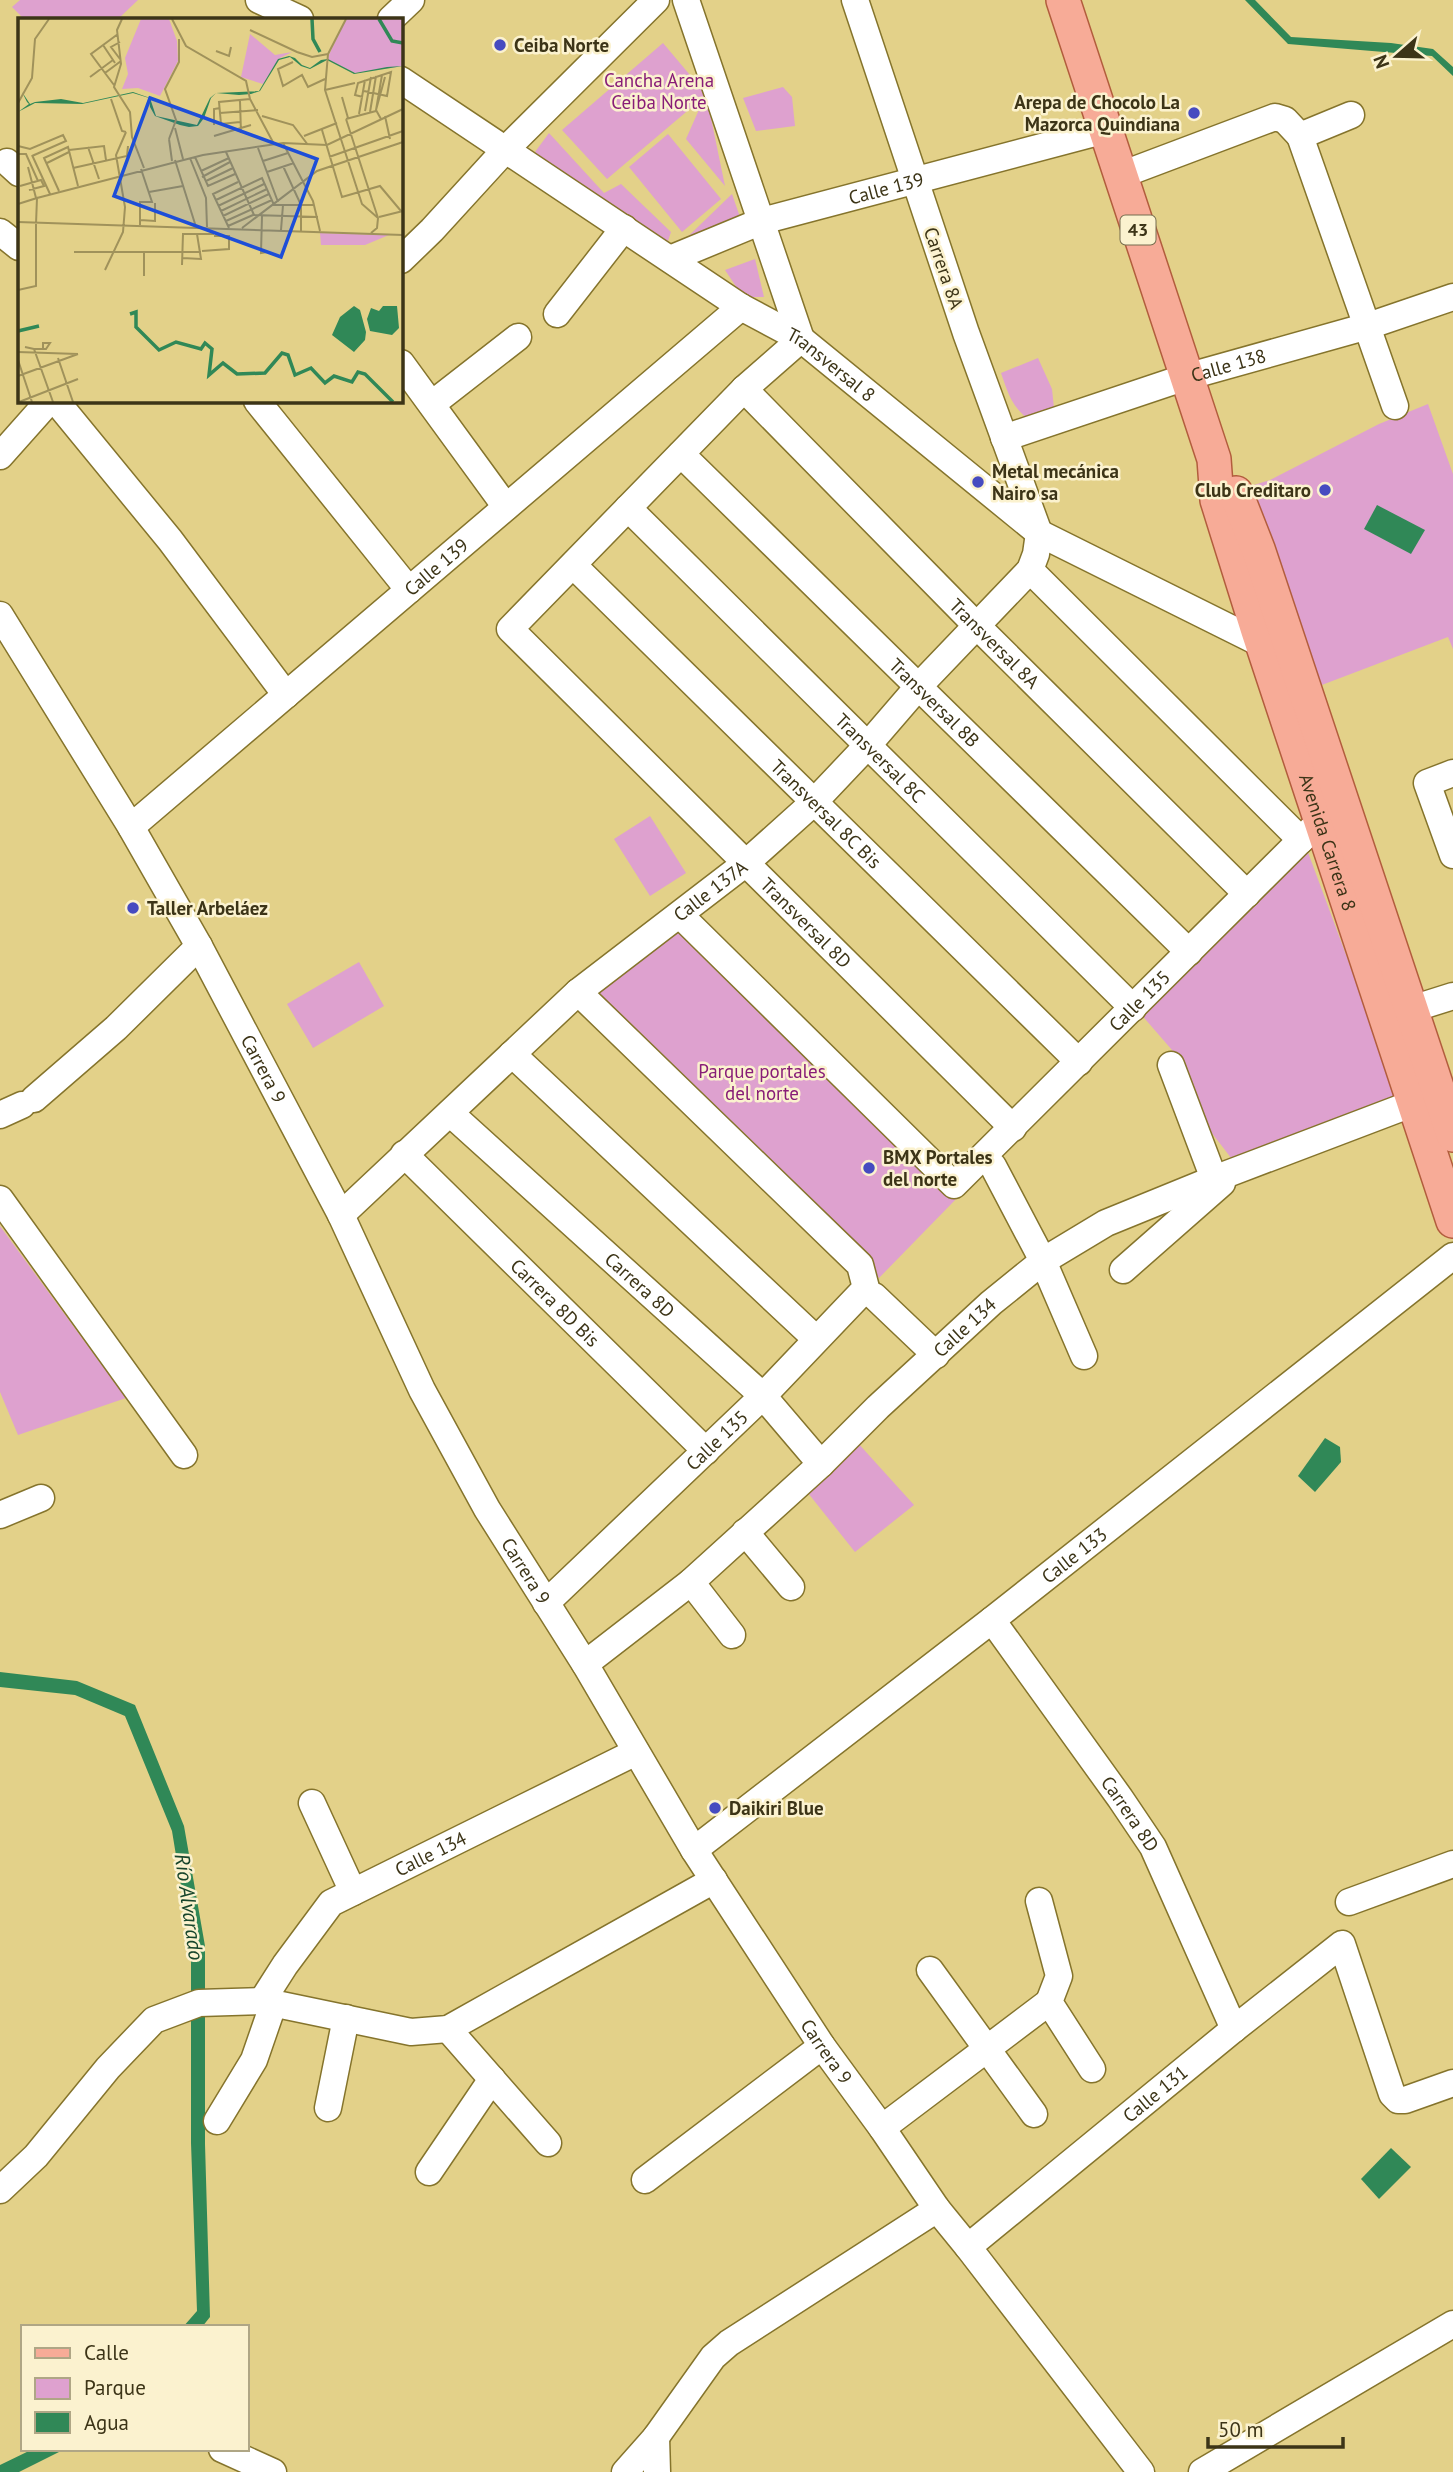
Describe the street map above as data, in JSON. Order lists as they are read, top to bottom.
{
  "streets": {
    "main road": ["43", "Avenida Carrera 8"],
    "street": [
      "Calle 139",
      "Carrera 8A",
      "Calle 138",
      "Transversal 8",
      "Transversal 8A",
      "Transversal 8B",
      "Transversal 8C",
      "Transversal 8C Bis",
      "Calle 137A",
      "Transversal 8D",
      "Calle 135",
      "Carrera 9",
      "Carrera 8D",
      "Carrera 8D Bis",
      "Calle 134",
      "Calle 133",
      "Calle 131"
    ]
  },
  "crossings": [
    ["Calle 139", "Carrera 8A"],
    ["Calle 139", "Transversal 8"],
    ["Calle 139", "Avenida Carrera 8"],
    ["Calle 139", "Carrera 9"],
    ["Carrera 8A", "Calle 138"],
    ["Carrera 8A", "Transversal 8"],
    ["Calle 138", "Avenida Carrera 8"],
    ["Transversal 8", "Avenida Carrera 8"],
    ["Transversal 8A", "Calle 137A"],
    ["Transversal 8A", "Calle 135"],
    ["Transversal 8B", "Calle 137A"],
    ["Transversal 8B", "Calle 135"],
    ["Transversal 8C", "Calle 137A"],
    ["Transversal 8C", "Calle 135"],
    ["Transversal 8C Bis", "Calle 137A"],
    ["Transversal 8C Bis", "Transversal 8D"],
    ["Transversal 8C Bis", "Calle 135"],
    ["Avenida Carrera 8", "Calle 135"],
    ["Avenida Carrera 8", "Calle 134"],
    ["Calle 137A", "Transversal 8D"],
    ["Calle 137A", "Calle 135"],
    ["Calle 137A", "Carrera 9"],
    ["Calle 137A", "Carrera 8D"],
    ["Calle 137A", "Carrera 8D Bis"],
    ["Transversal 8D", "Calle 135"],
    ["Calle 135", "Carrera 9"],
    ["Calle 135", "Carrera 8D"],
    ["Calle 135", "Carrera 8D Bis"],
    ["Carrera 9", "Calle 134"],
    ["Carrera 9", "Calle 133"],
    ["Carrera 9", "Calle 131"],
    ["Carrera 8D", "Calle 134"],
    ["Carrera 8D", "Calle 133"],
    ["Carrera 8D", "Calle 131"]
  ],
  "water": ["Río Alvarado"],
  "parks": ["Cancha Arena Ceiba Norte", "Parque portales del norte"],
  "places": [
    "Ceiba Norte",
    "Arepa de Chocolo La Mazorca Quindiana",
    "Metal mecánica Nairo sa",
    "Club Creditaro",
    "Taller Arbeláez",
    "BMX Portales del norte",
    "Daikiri Blue"
  ],
  "legend": ["Calle", "Parque", "Agua"],
  "scale_bar": "50 m",
  "north": "left"
}
